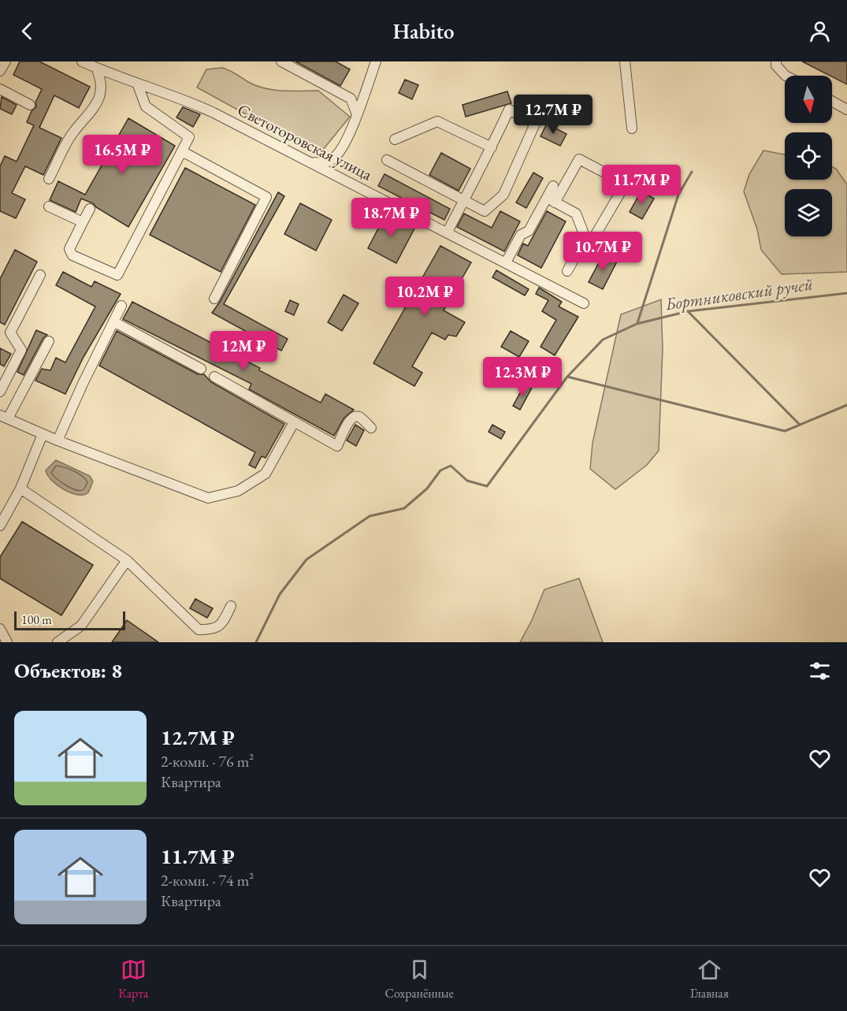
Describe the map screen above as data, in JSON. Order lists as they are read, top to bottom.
{
  "streets": {
    "street": ["Светогоровская улица"]
  },
  "water": ["Бортниковский ручей"],
  "scale_bar": "100 m",
  "north": "bottom",
  "page": {
    "header": "Habito",
    "price": [
      "12.7M ₽",
      "16.5M ₽",
      "11.7M ₽",
      "18.7M ₽",
      "10.7M ₽",
      "10.2M ₽",
      "12M ₽",
      "12.3M ₽"
    ],
    "scale": "100 m",
    "heading": "Объектов: 8",
    "list": [
      {
        "name": "12.7M ₽",
        "note": "2-комн. · 76 m² · Квартира"
      },
      {
        "name": "11.7M ₽",
        "note": "2-комн. · 74 m² · Квартира"
      }
    ],
    "tabs": ["Карта", "Сохранённые", "Главная"]
  }
}
